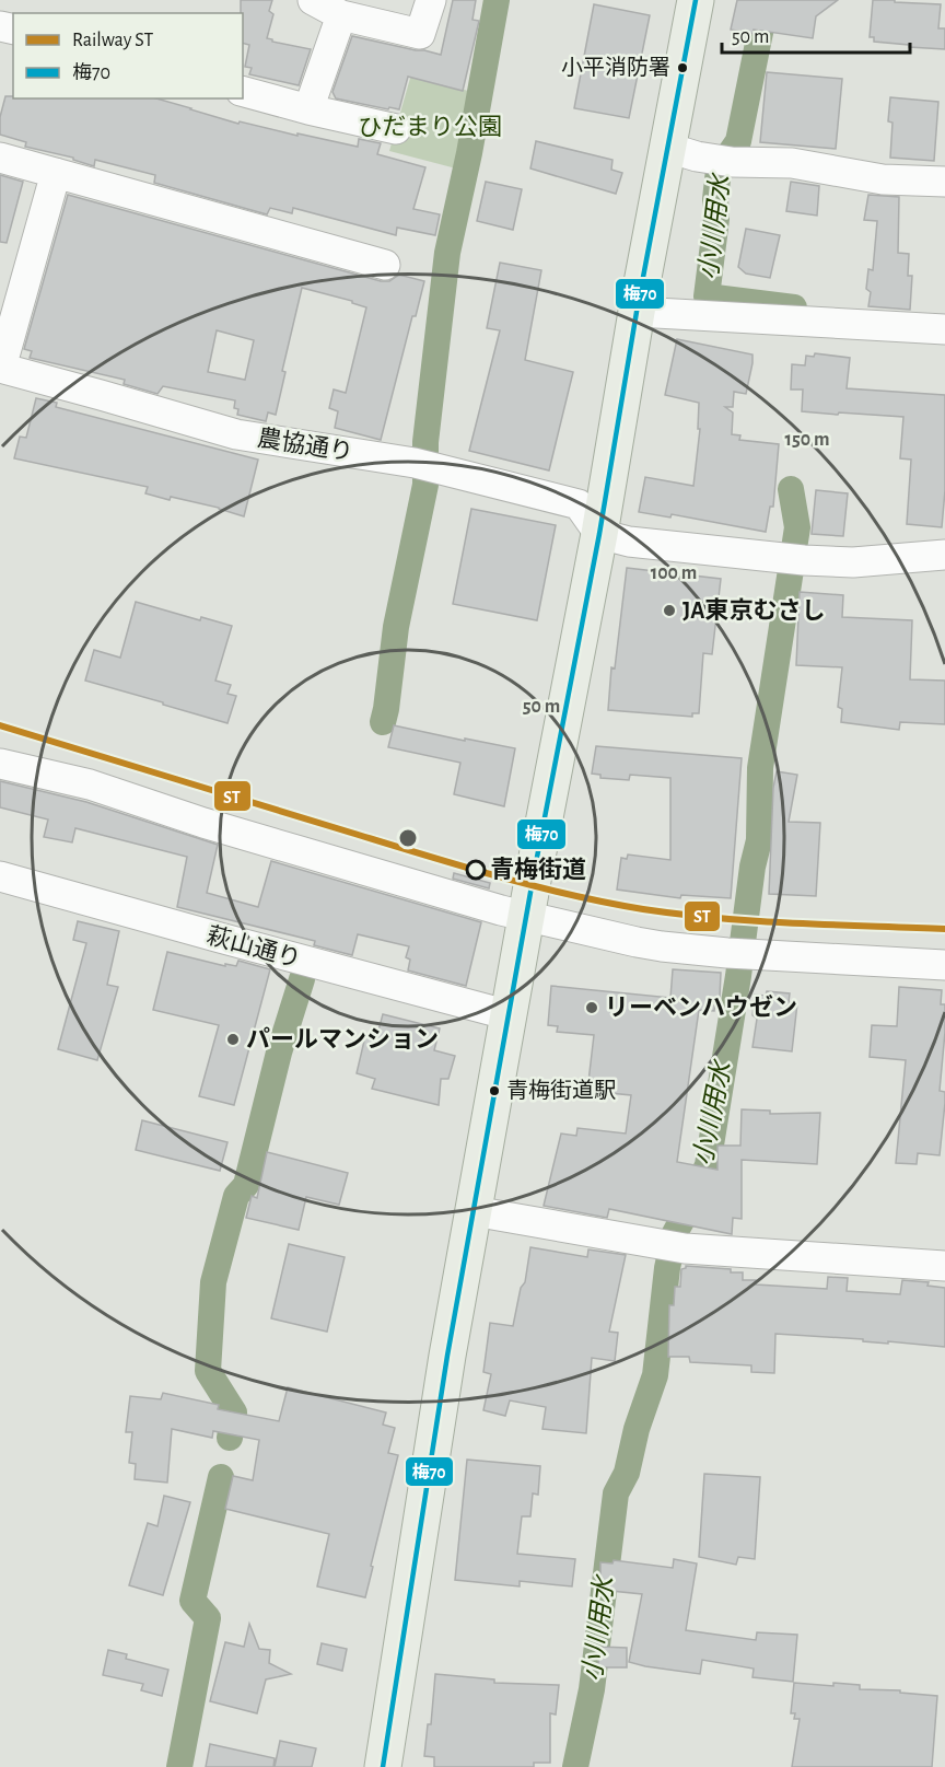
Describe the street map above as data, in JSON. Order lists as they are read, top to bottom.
{
  "streets": {
    "street": ["農協通り", "萩山通り"]
  },
  "water": ["小川用水"],
  "parks": ["ひだまり公園"],
  "places": [
    "小平消防署",
    "JA東京むさし",
    "青梅街道",
    "リーベンハウゼン",
    "パールマンション",
    "青梅街道駅"
  ],
  "lines": ["transit line 梅70", "rail line ST"],
  "legend": ["Railway ST", "梅70"],
  "scale_bar": "50 m",
  "rings": ["150 m", "100 m", "50 m"]
}
